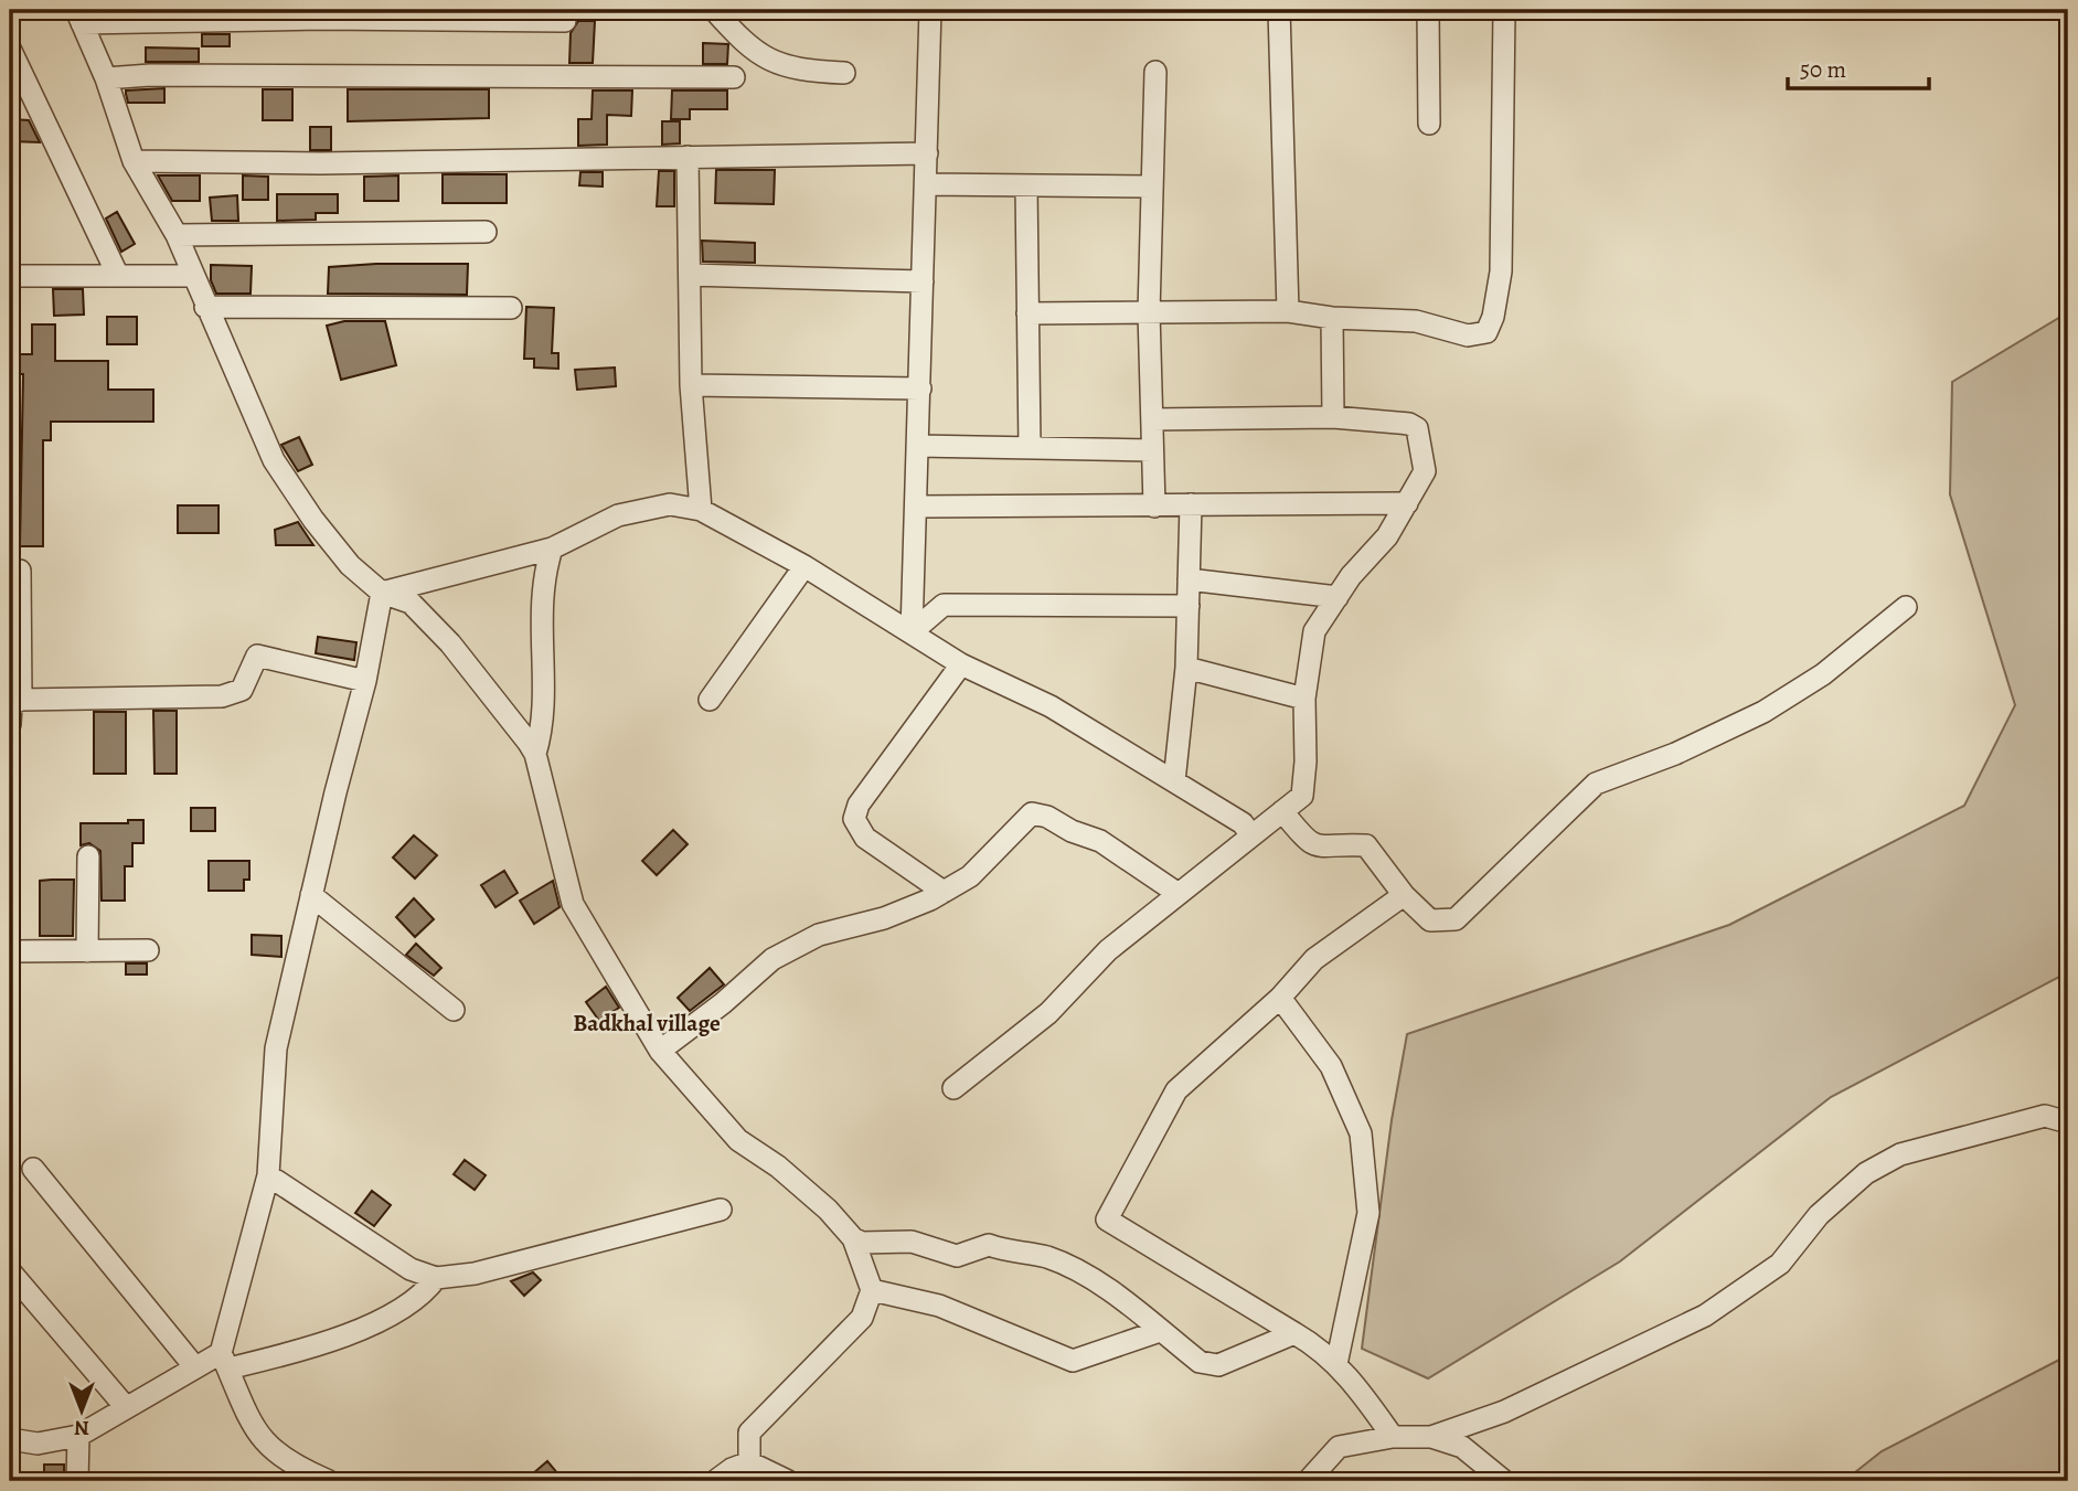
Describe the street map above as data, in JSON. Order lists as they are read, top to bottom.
{
  "districts": ["Badkhal village"],
  "scale_bar": "50 m",
  "north": "bottom"
}
